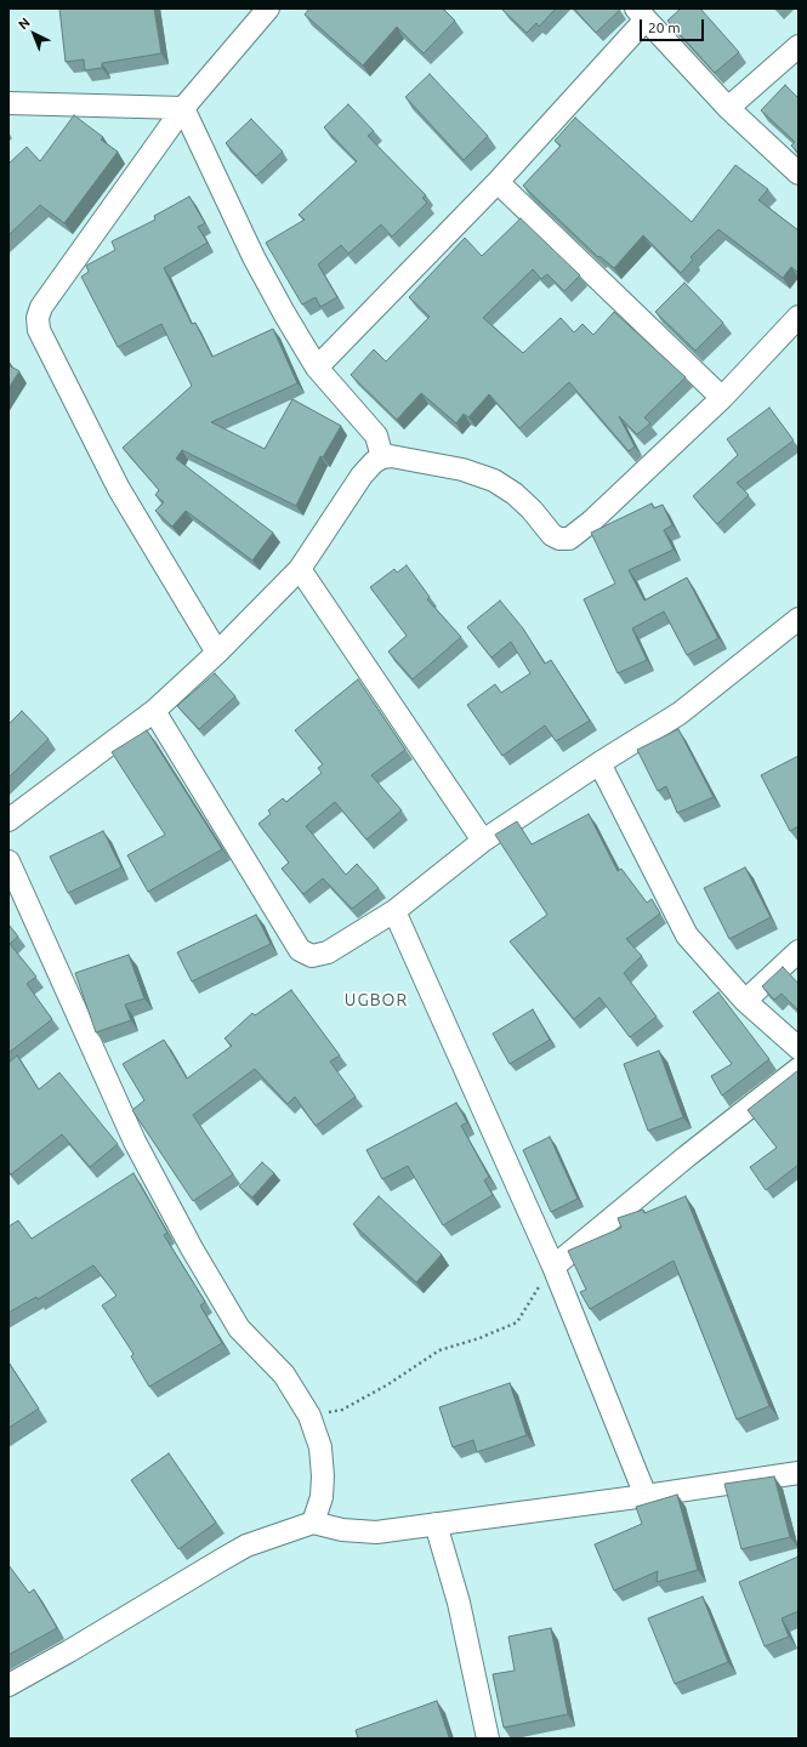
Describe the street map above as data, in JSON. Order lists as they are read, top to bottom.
{
  "districts": ["UGBOR"],
  "scale_bar": "20 m",
  "north": "top left"
}
